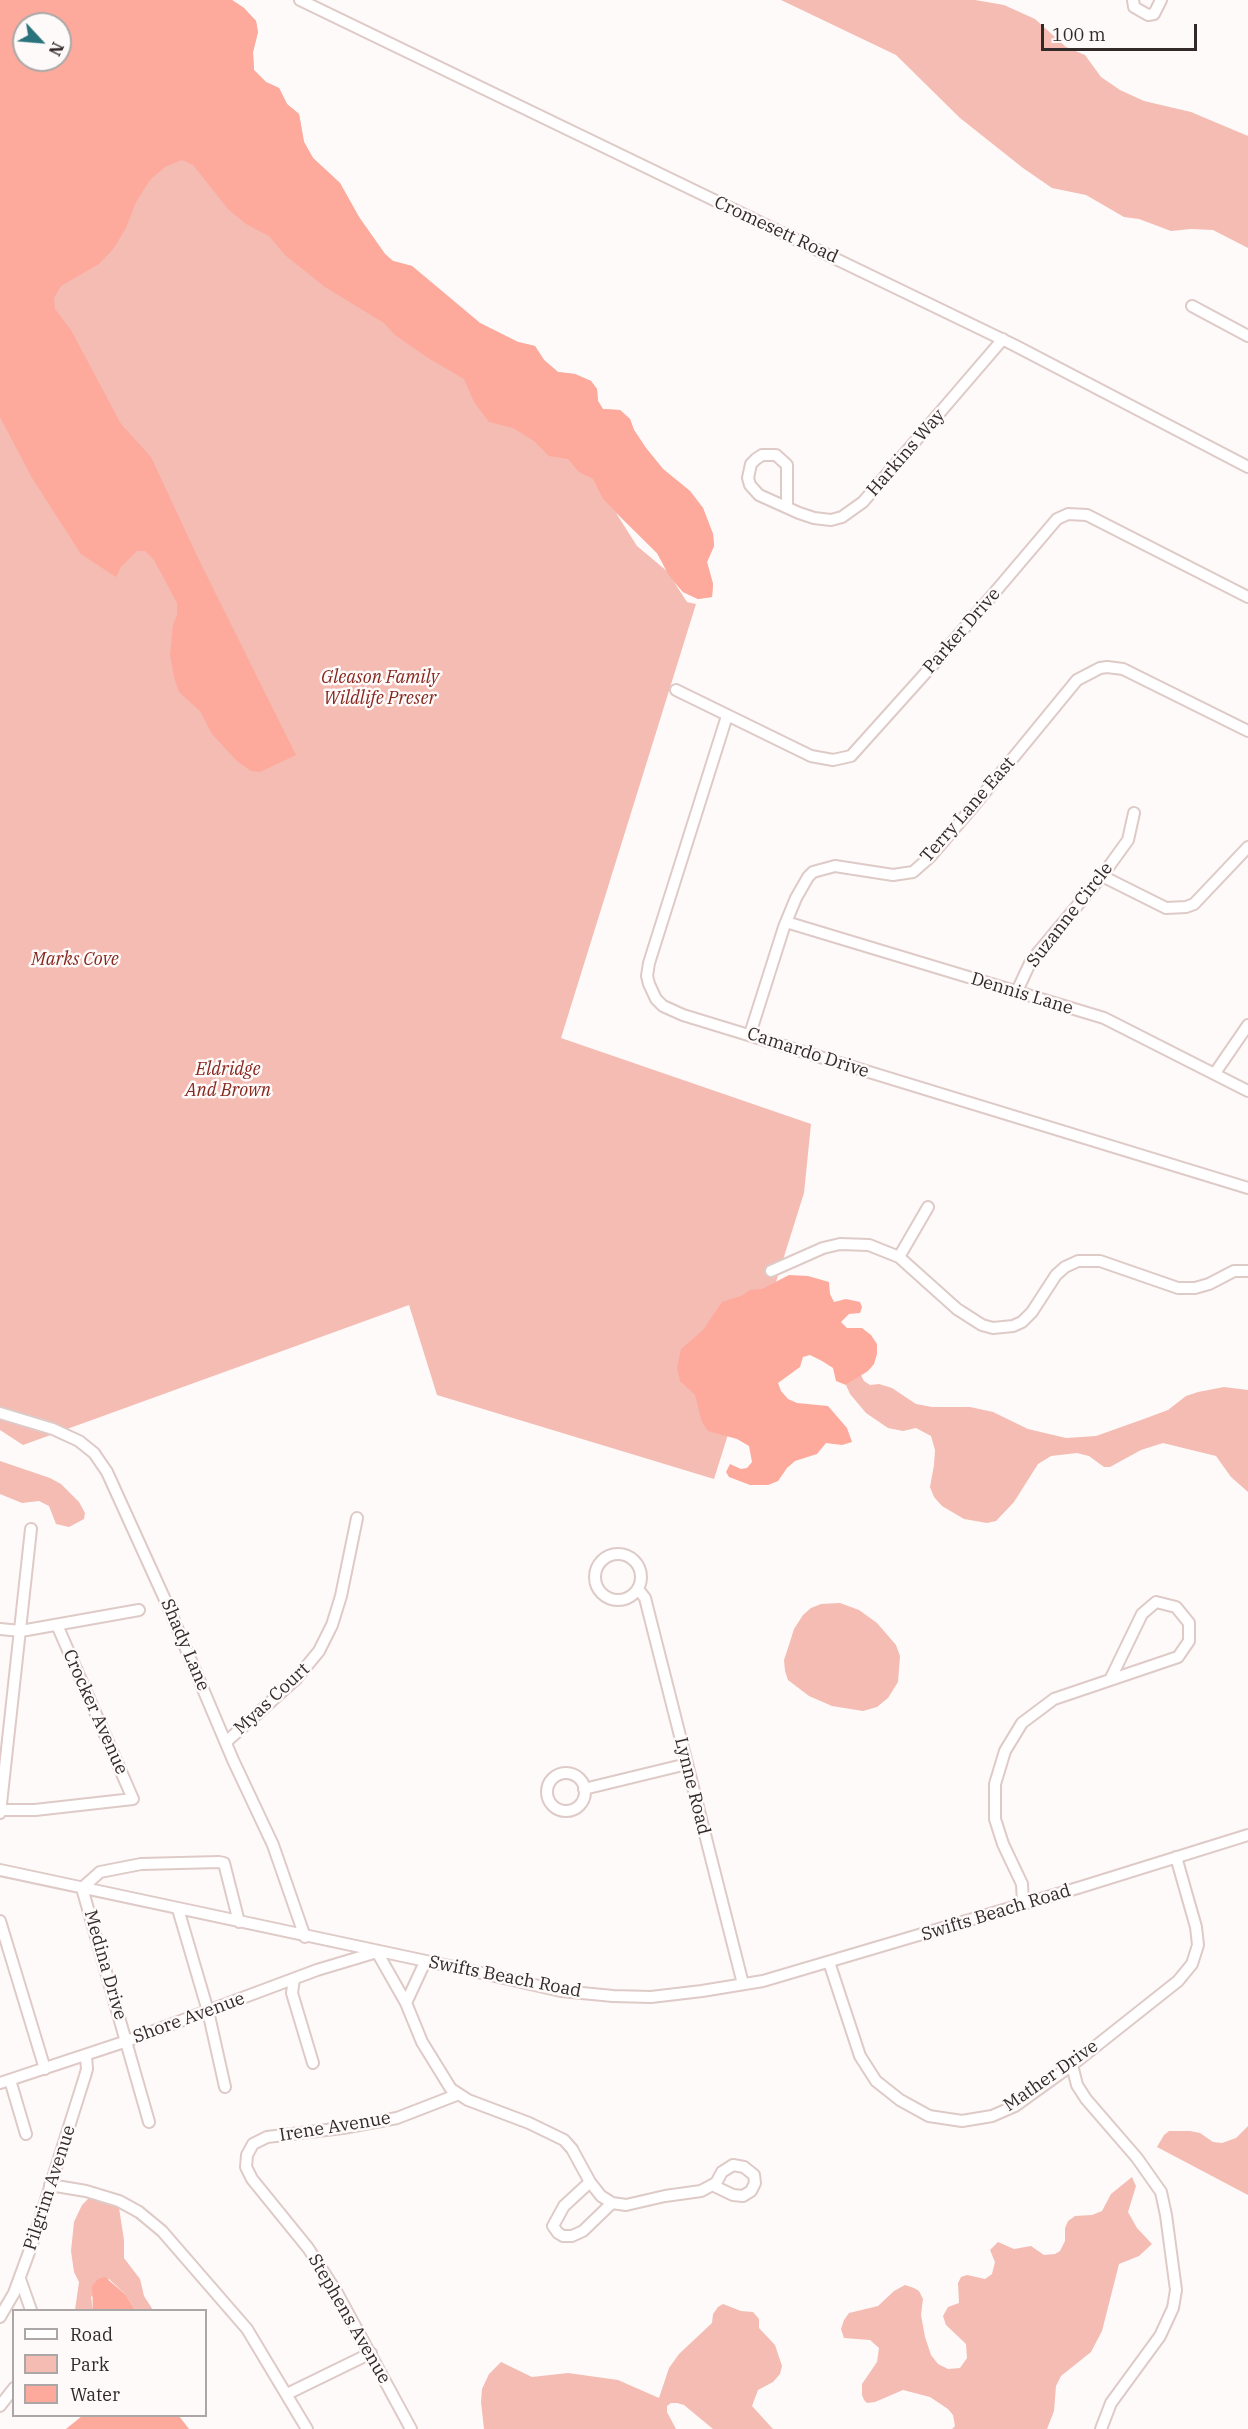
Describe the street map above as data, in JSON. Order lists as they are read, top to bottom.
{
  "streets": {
    "street": [
      "Cromesett Road",
      "Harkins Way",
      "Parker Drive",
      "Terry Lane East",
      "Suzanne Circle",
      "Dennis Lane",
      "Camardo Drive",
      "Shady Lane",
      "Myas Court",
      "Crocker Avenue",
      "Lynne Road",
      "Swifts Beach Road",
      "Medina Drive",
      "Shore Avenue",
      "Mather Drive",
      "Irene Avenue",
      "Pilgrim Avenue",
      "Stephens Avenue"
    ]
  },
  "crossings": [
    ["Cromesett Road", "Harkins Way"],
    ["Parker Drive", "Camardo Drive"],
    ["Terry Lane East", "Dennis Lane"],
    ["Terry Lane East", "Camardo Drive"],
    ["Suzanne Circle", "Dennis Lane"],
    ["Shady Lane", "Myas Court"],
    ["Shady Lane", "Swifts Beach Road"],
    ["Lynne Road", "Swifts Beach Road"],
    ["Swifts Beach Road", "Medina Drive"],
    ["Swifts Beach Road", "Shore Avenue"],
    ["Swifts Beach Road", "Mather Drive"],
    ["Medina Drive", "Shore Avenue"],
    ["Shore Avenue", "Pilgrim Avenue"],
    ["Irene Avenue", "Stephens Avenue"]
  ],
  "parks": ["Gleason Family Wildlife Preser", "Marks Cove", "Eldridge And Brown"],
  "legend": ["Road", "Park", "Water"],
  "scale_bar": "100 m",
  "north": "bottom right"
}
